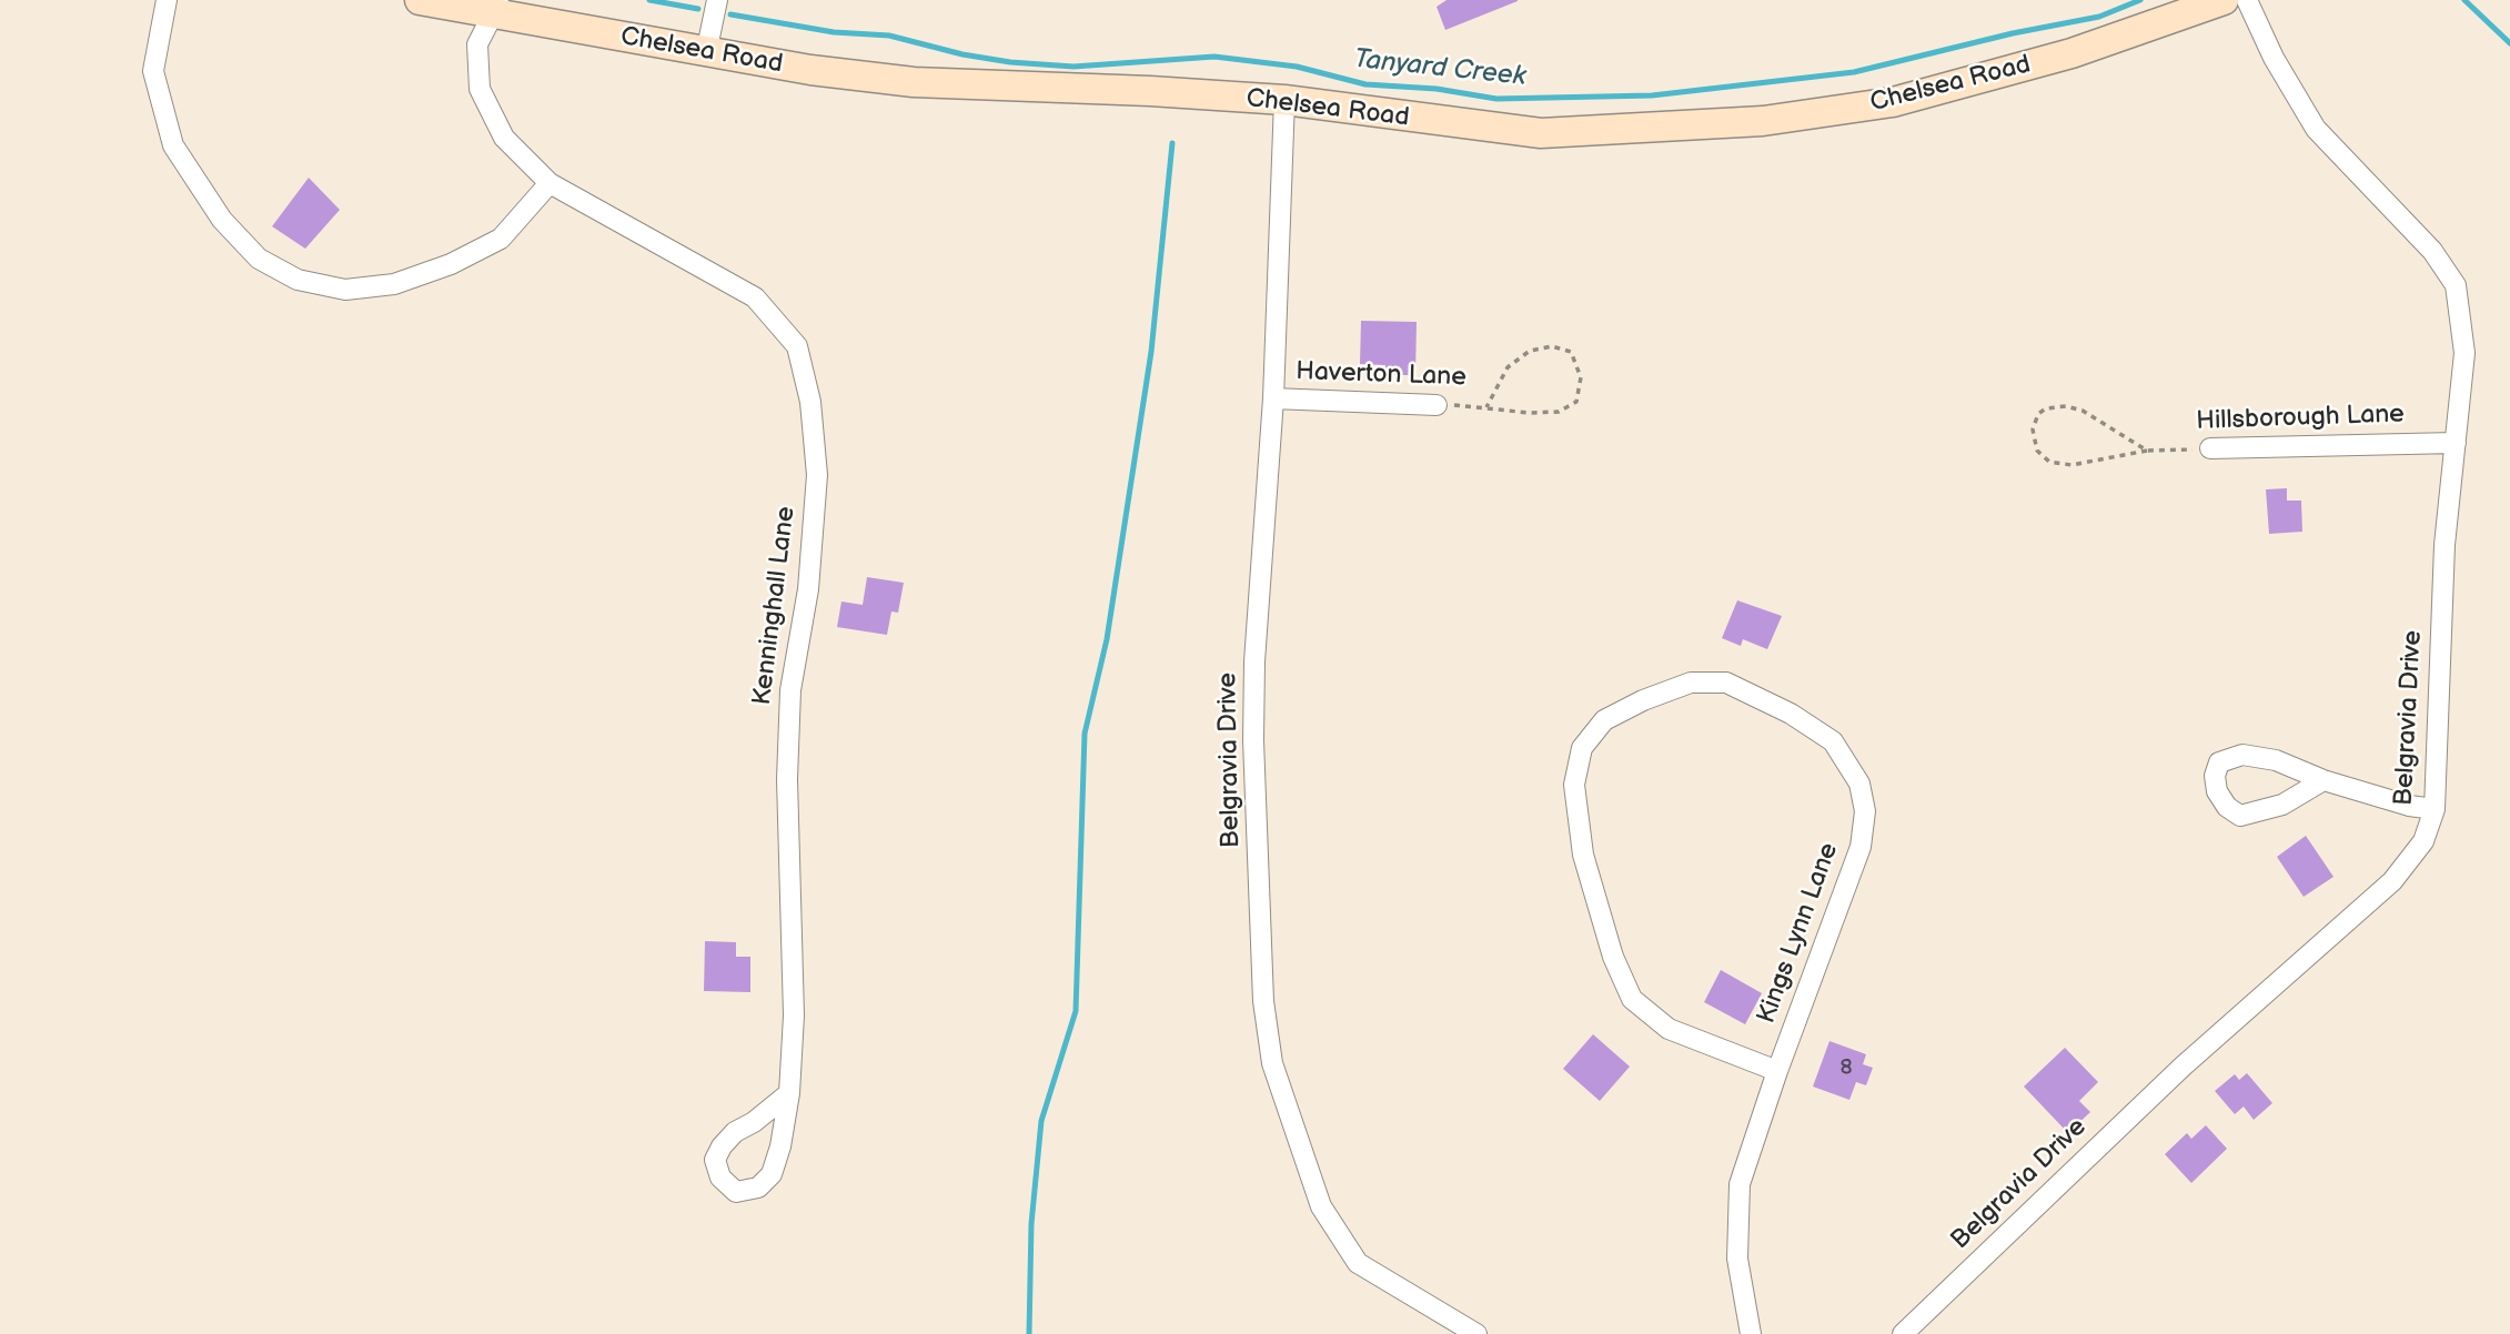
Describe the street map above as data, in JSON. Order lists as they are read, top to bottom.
{
  "streets": {
    "street": [
      "Chelsea Road",
      "Haverton Lane",
      "Hillsborough Lane",
      "Kenninghall Lane",
      "Belgravia Drive",
      "Kings Lynn Lane"
    ]
  },
  "crossings": [
    ["Chelsea Road", "Kenninghall Lane"],
    ["Chelsea Road", "Belgravia Drive"],
    ["Haverton Lane", "Belgravia Drive"],
    ["Hillsborough Lane", "Belgravia Drive"]
  ],
  "water": ["Tanyard Creek"],
  "house_numbers": ["8"]
}
